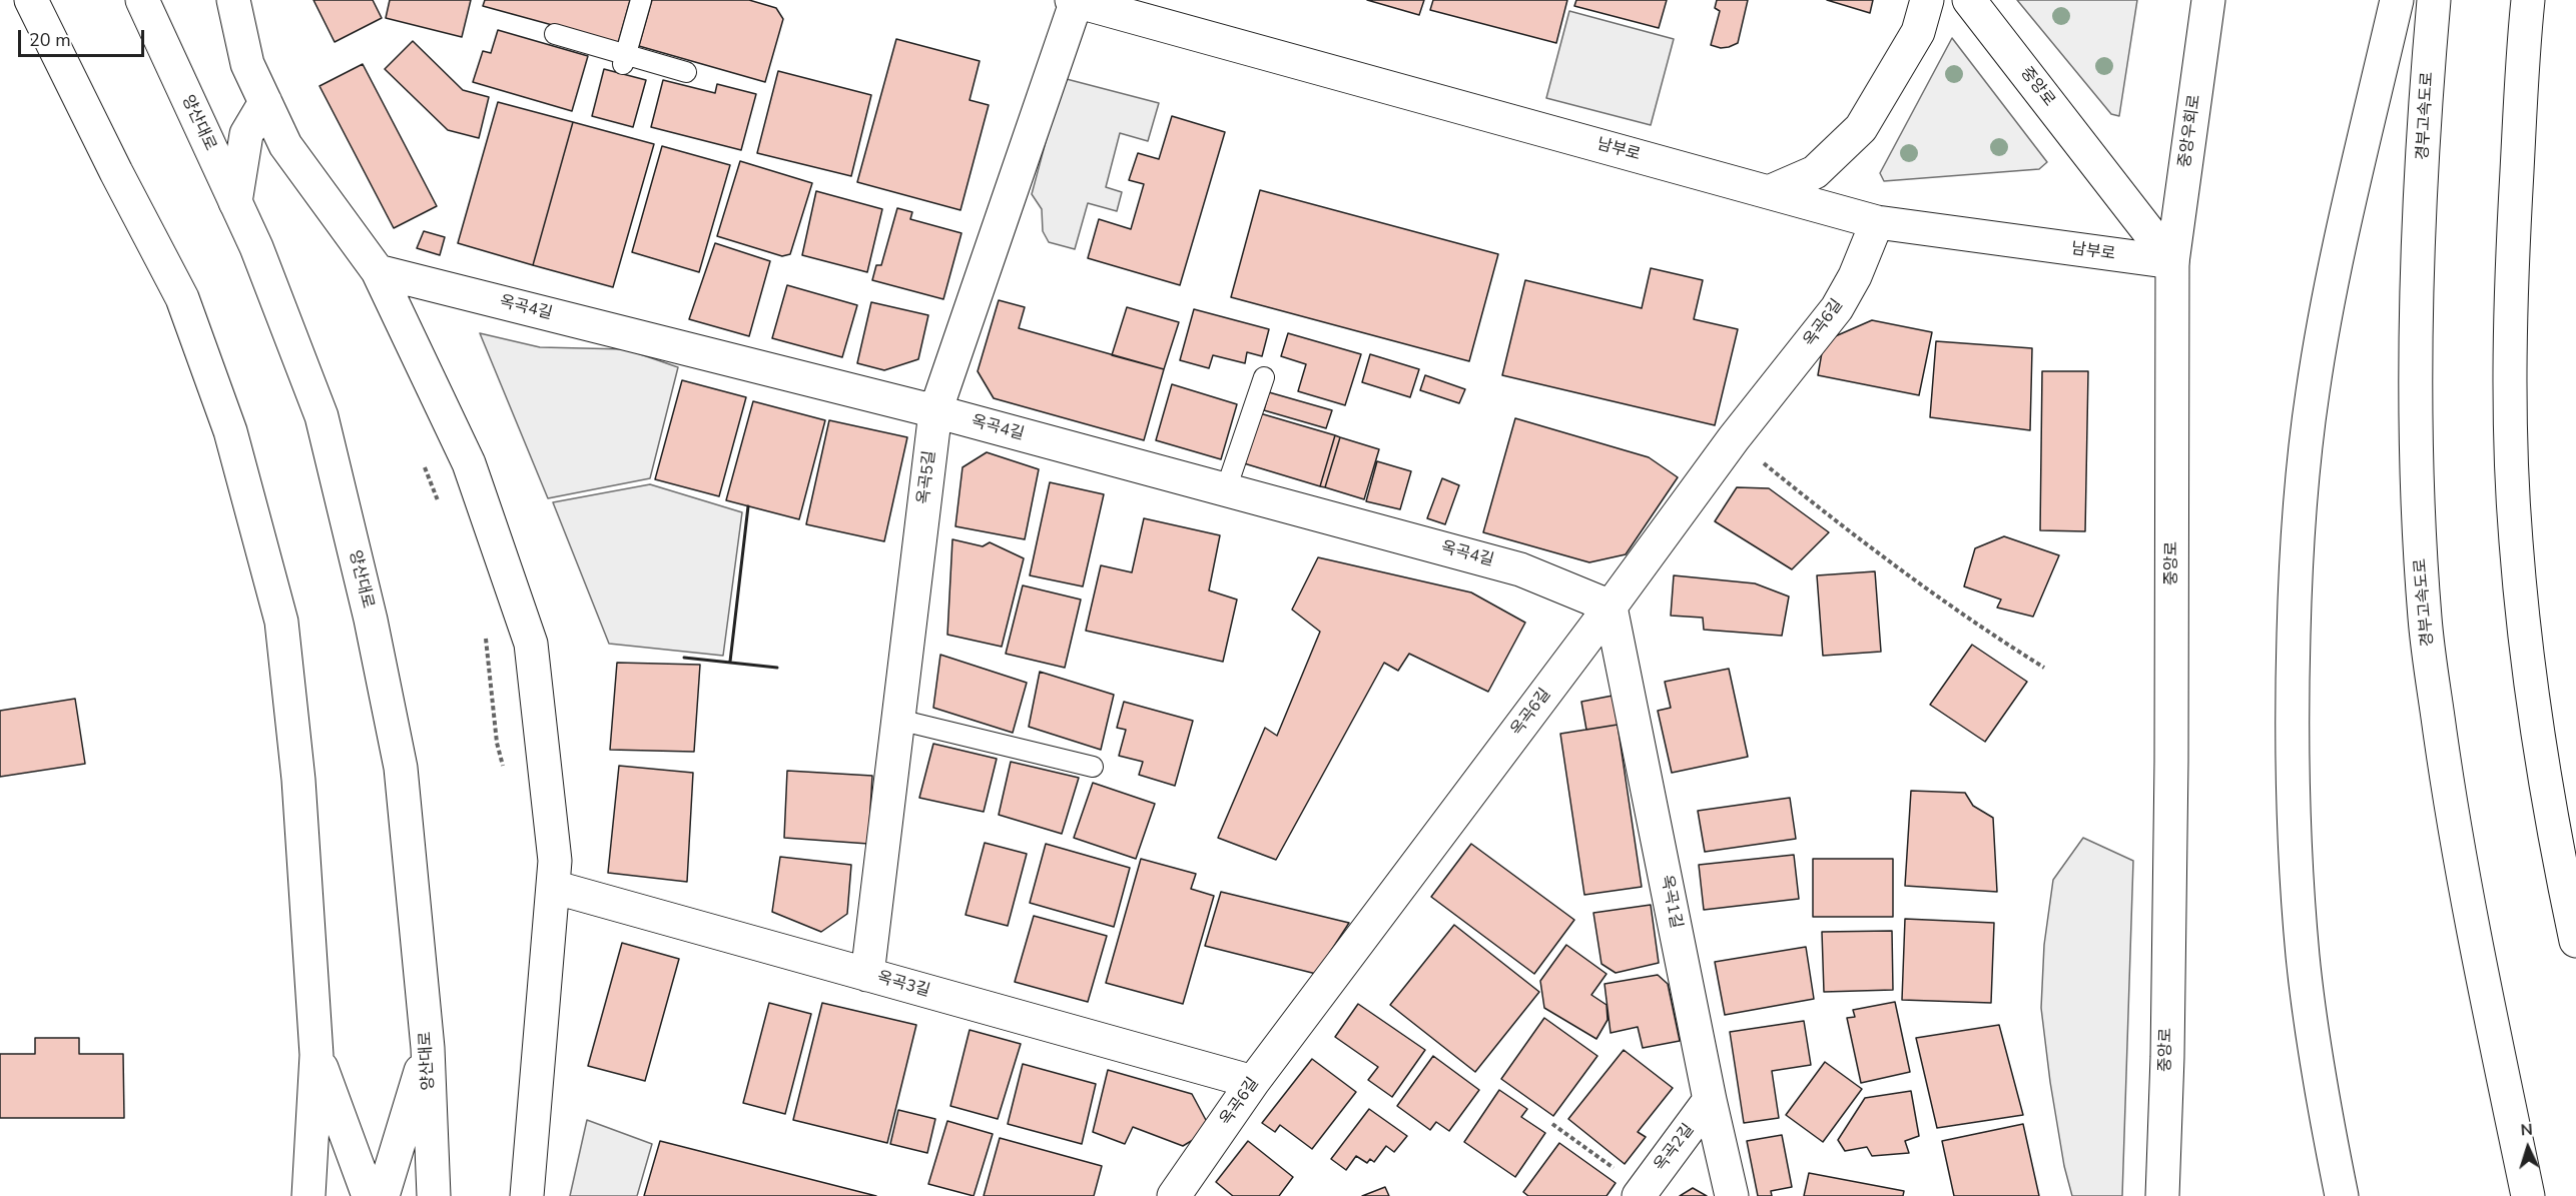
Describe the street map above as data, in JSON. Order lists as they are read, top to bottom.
{
  "streets": {
    "main road": [
      "중앙로",
      "경부고속도로",
      "양산대로",
      "중앙우회로",
      "남부로",
      "옥곡4길",
      "옥곡6길",
      "옥곡5길",
      "옥곡1길",
      "옥곡3길",
      "옥곡2길"
    ]
  },
  "crossings": [
    ["중앙로", "중앙우회로"],
    ["중앙로", "남부로"],
    ["중앙우회로", "남부로"],
    ["남부로", "옥곡6길"],
    ["남부로", "옥곡5길"],
    ["옥곡4길", "옥곡6길"],
    ["옥곡4길", "옥곡5길"],
    ["옥곡4길", "옥곡1길"],
    ["옥곡6길", "옥곡1길"],
    ["옥곡6길", "옥곡3길"],
    ["옥곡5길", "옥곡3길"],
    ["옥곡1길", "옥곡2길"]
  ],
  "scale_bar": "20 m",
  "north": "top"
}
